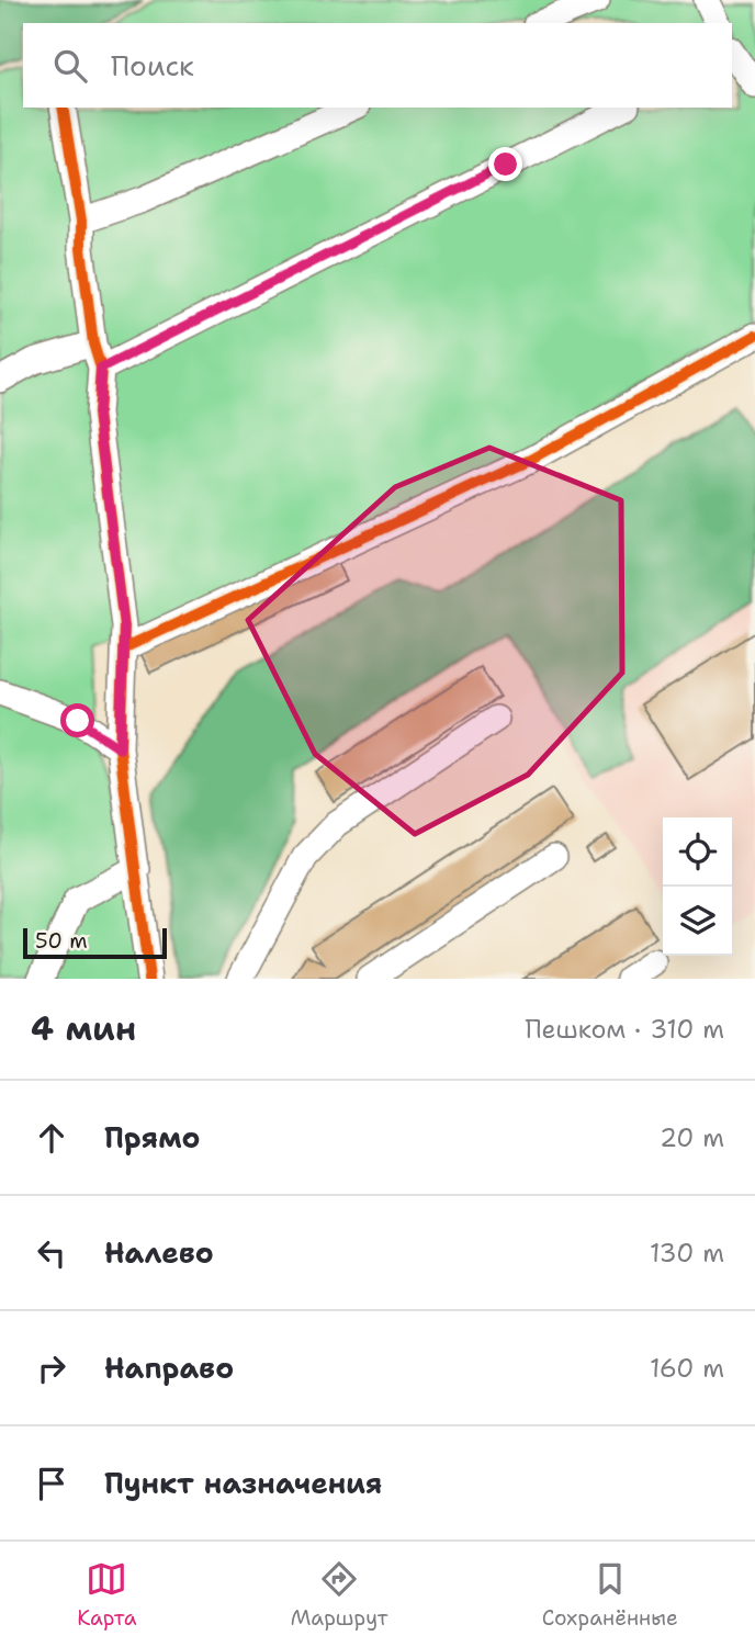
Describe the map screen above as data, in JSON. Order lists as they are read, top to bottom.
{
  "scale_bar": "50 m",
  "page": {
    "search": "Поиск",
    "scale": "50 m",
    "heading": ["4 мин", "Пешком · 310 m"],
    "list": [
      ["Прямо", "20 m"],
      ["Налево", "130 m"],
      ["Направо", "160 m"],
      "Пункт назначения"
    ],
    "nav": ["Карта", "Маршрут", "Сохранённые"]
  }
}
